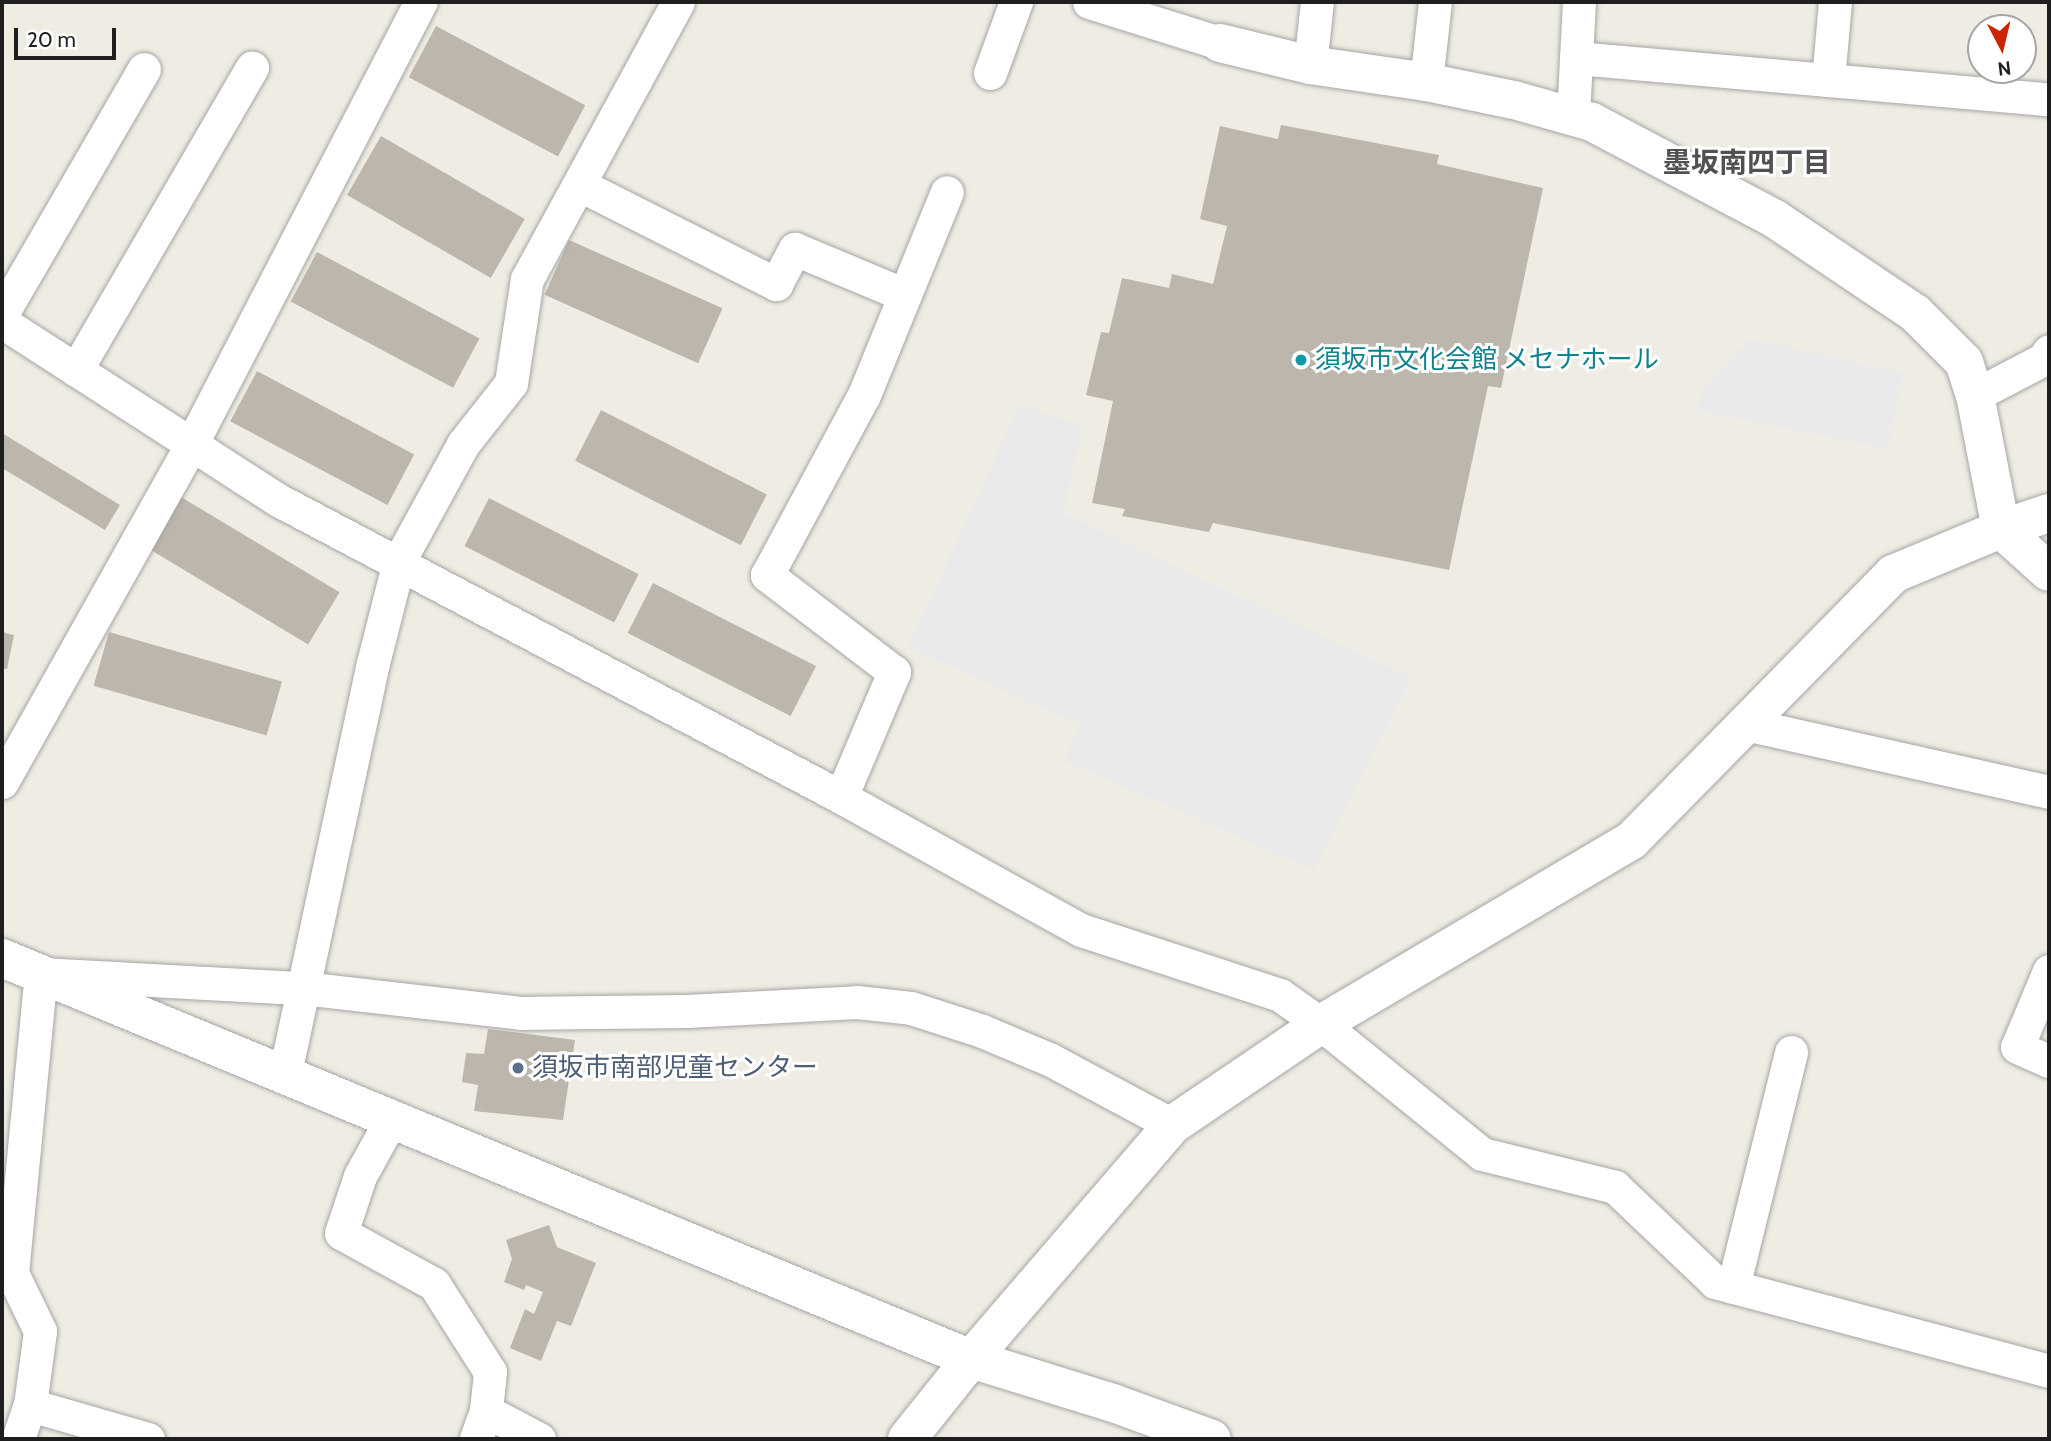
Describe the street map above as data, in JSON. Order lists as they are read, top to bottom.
{
  "districts": ["墨坂南四丁目"],
  "places": ["須坂市文化会館 メセナホール", "須坂市南部児童センター"],
  "scale_bar": "20 m",
  "north": "bottom"
}
